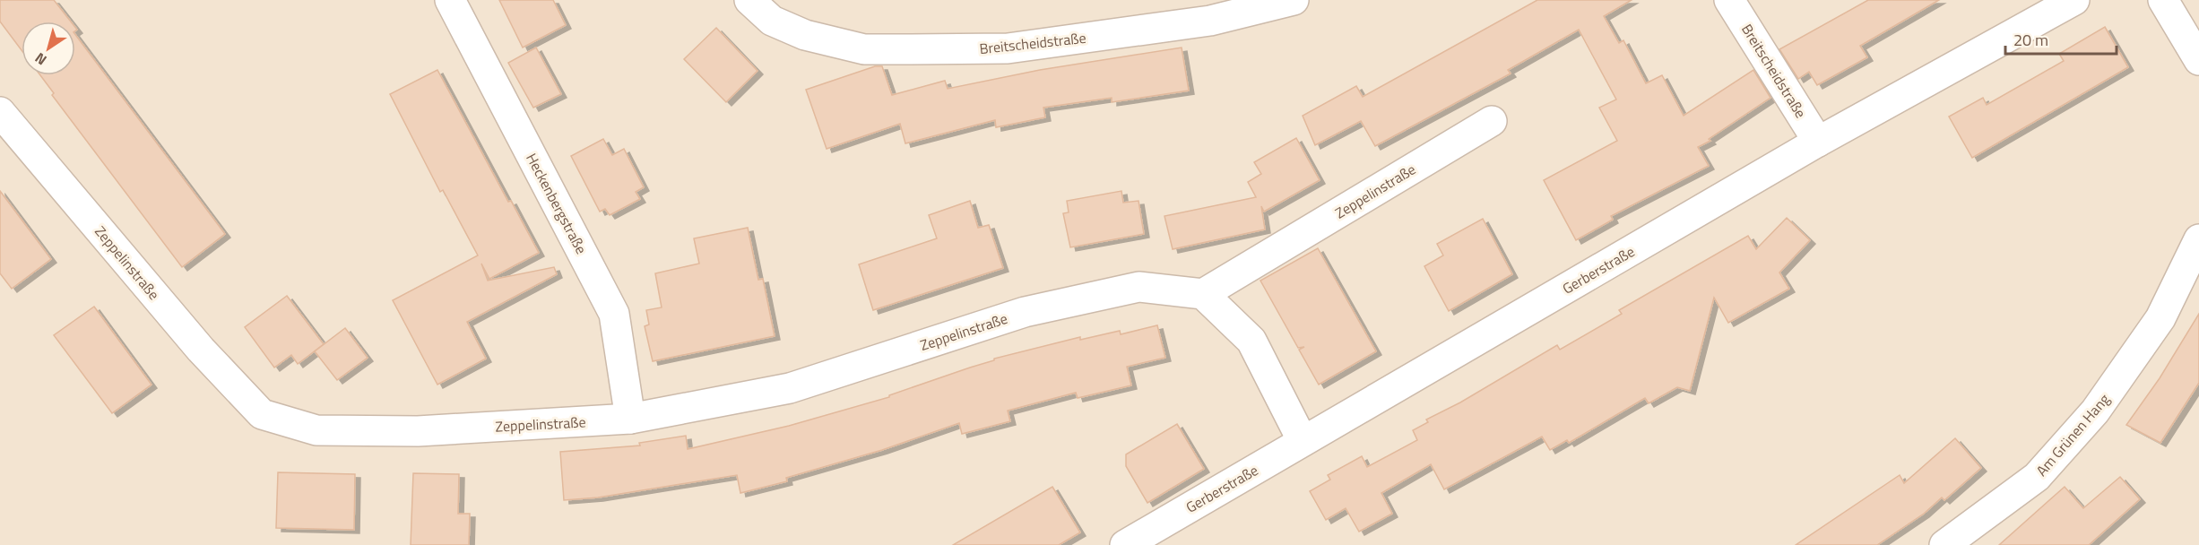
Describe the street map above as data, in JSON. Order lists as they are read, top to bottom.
{
  "streets": {
    "street": [
      "Breitscheidstraße",
      "Zeppelinstraße",
      "Heckenbergstraße",
      "Gerberstraße",
      "Am Grünen Hang"
    ]
  },
  "crossings": [
    ["Breitscheidstraße", "Gerberstraße"],
    ["Zeppelinstraße", "Heckenbergstraße"]
  ],
  "scale_bar": "20 m",
  "north": "bottom left"
}
